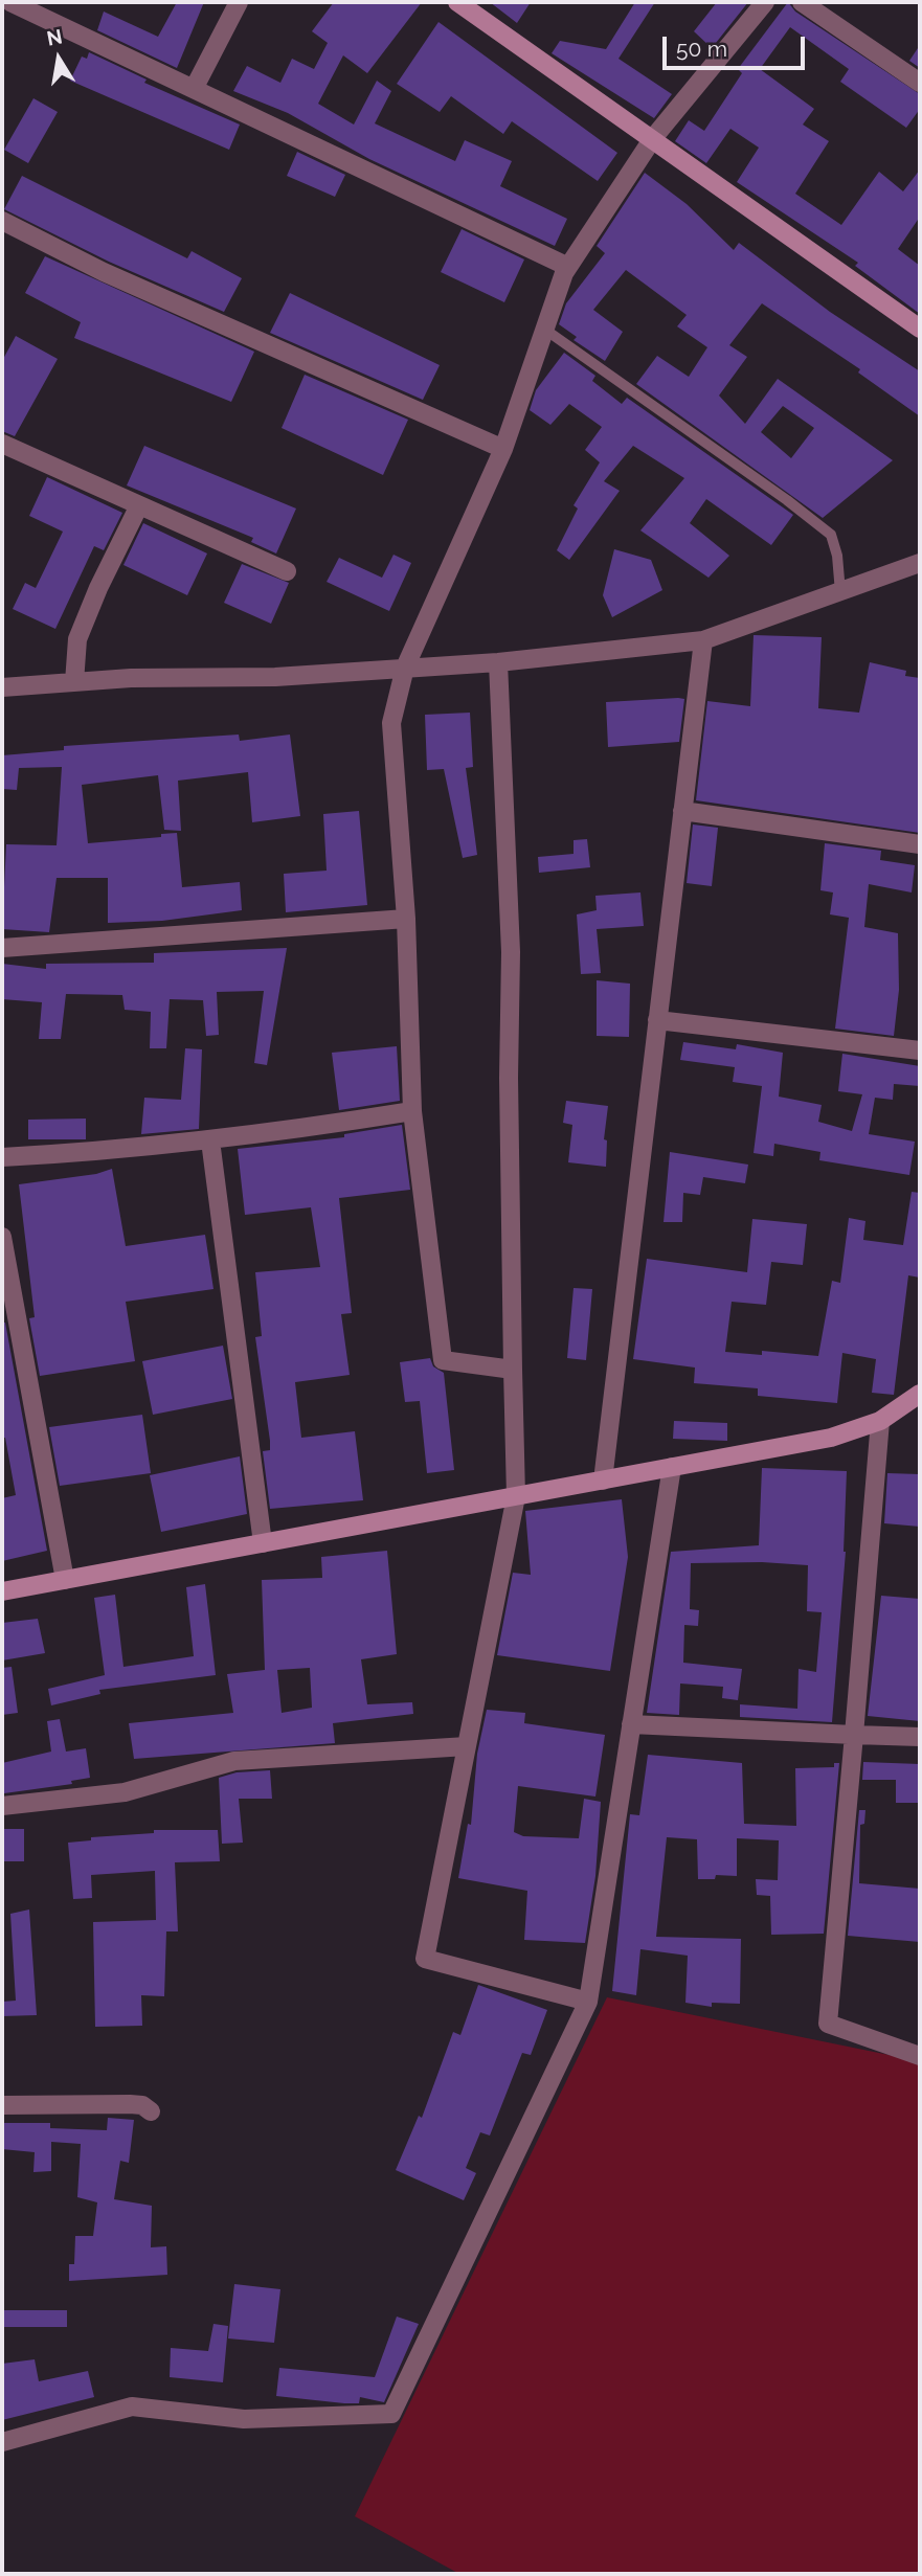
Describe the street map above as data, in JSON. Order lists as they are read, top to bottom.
{
  "scale_bar": "50 m",
  "north": "top"
}
